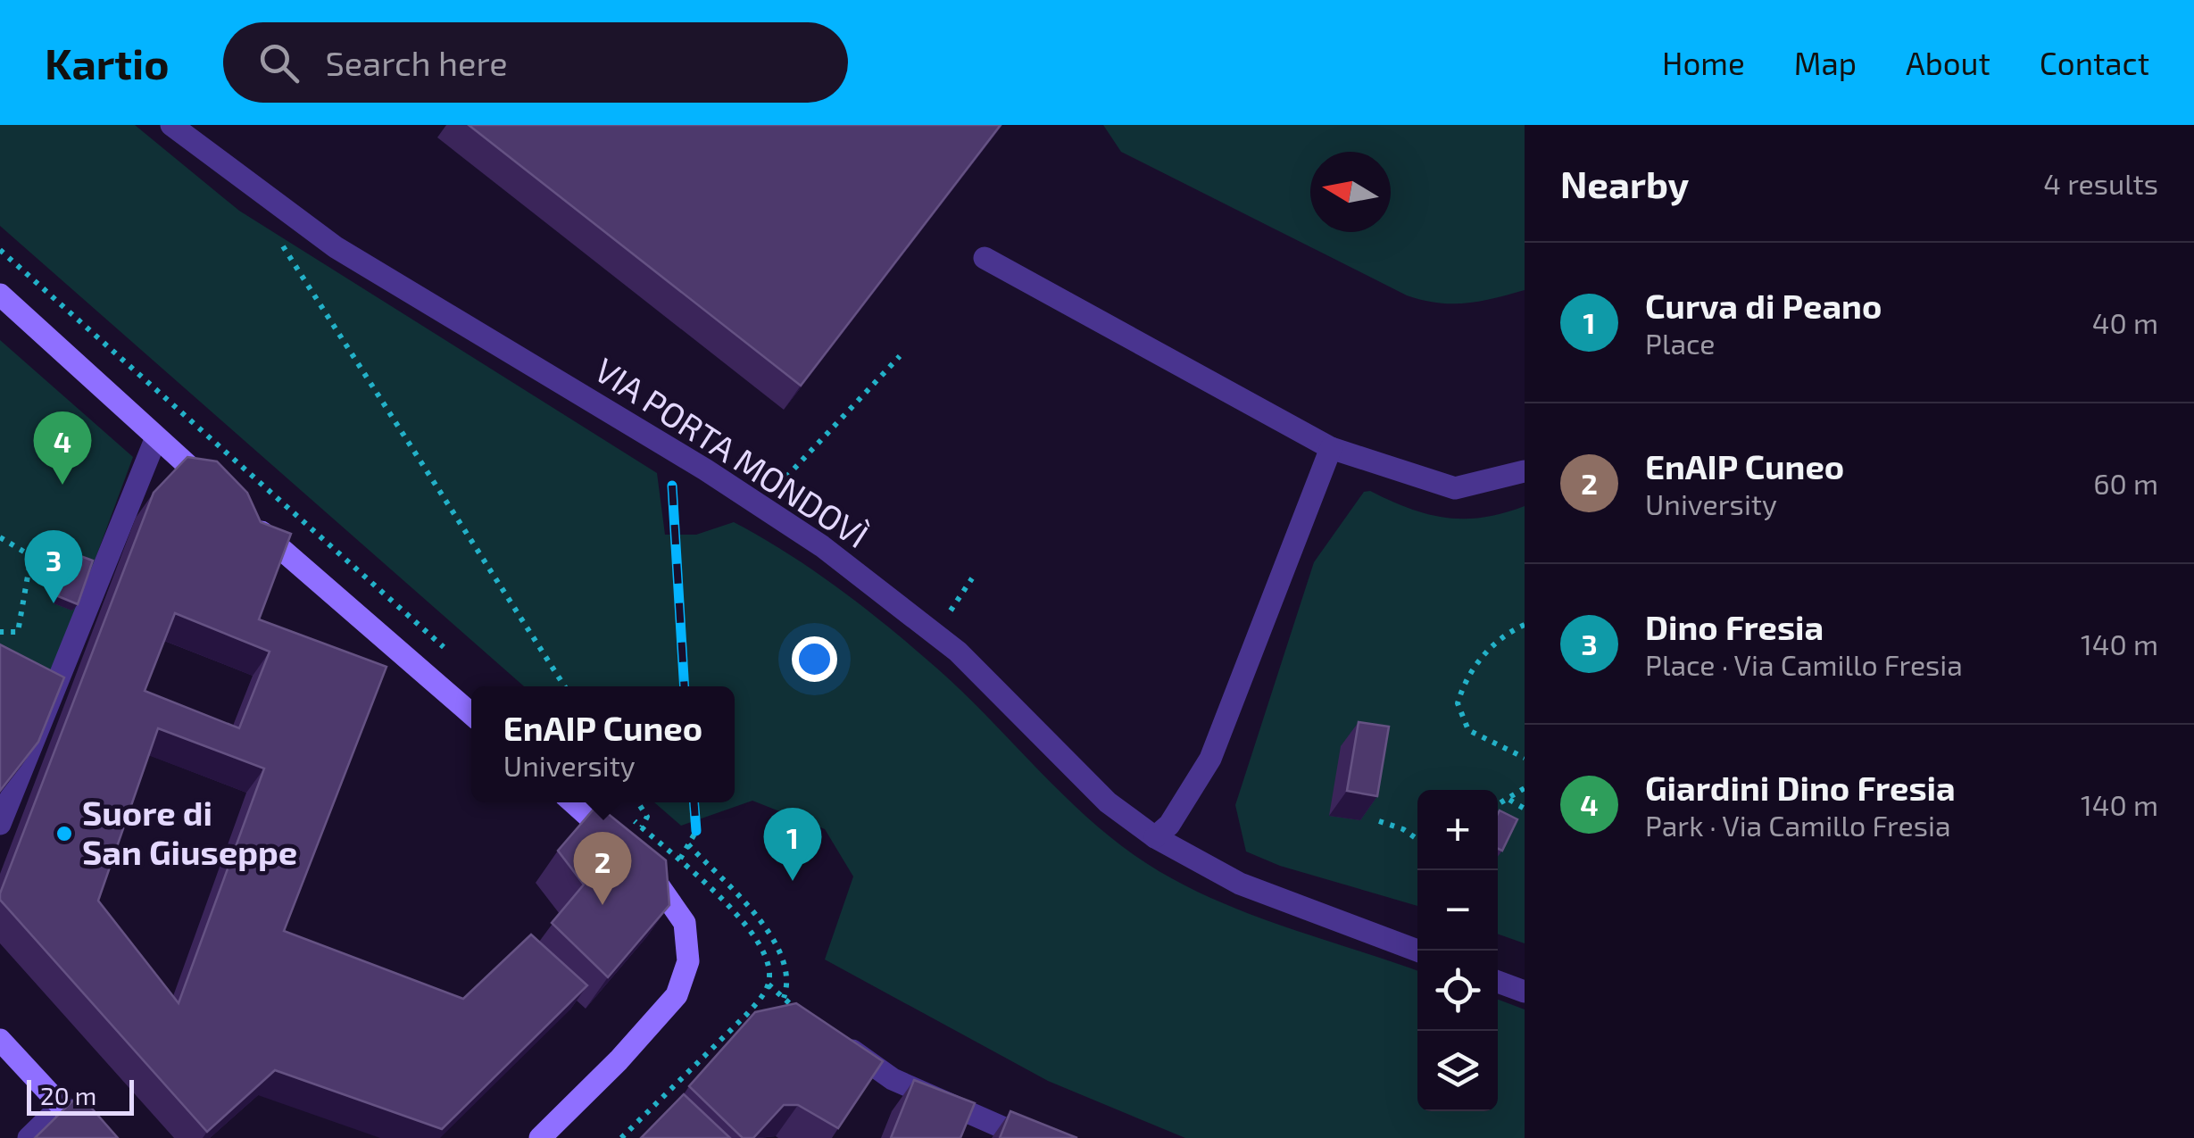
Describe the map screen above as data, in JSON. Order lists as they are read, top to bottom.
{
  "streets": {
    "street": ["VIA PORTA MONDOVÌ"]
  },
  "places": ["Suore di San Giuseppe"],
  "scale_bar": "20 m",
  "north": "left",
  "page": {
    "header": "Kartio",
    "search": "Search here",
    "nav": [
      "Home",
      "Map",
      "About",
      "Contact"
    ],
    "heading": ["Nearby", "4 results"],
    "list": [
      {
        "mark": "1",
        "name": "Curva di Peano",
        "note": "Place",
        "value": "40 m"
      },
      {
        "mark": "2",
        "name": "EnAIP Cuneo",
        "note": "University",
        "value": "60 m"
      },
      {
        "mark": "3",
        "name": "Dino Fresia",
        "note": "Place · Via Camillo Fresia",
        "value": "140 m"
      },
      {
        "mark": "4",
        "name": "Giardini Dino Fresia",
        "note": "Park · Via Camillo Fresia",
        "value": "140 m"
      }
    ],
    "pins": [
      "4",
      "3",
      "1",
      "2"
    ],
    "popup": ["EnAIP Cuneo", "University"],
    "map_buttons": ["+", "−"],
    "scale": "20 m"
  }
}
